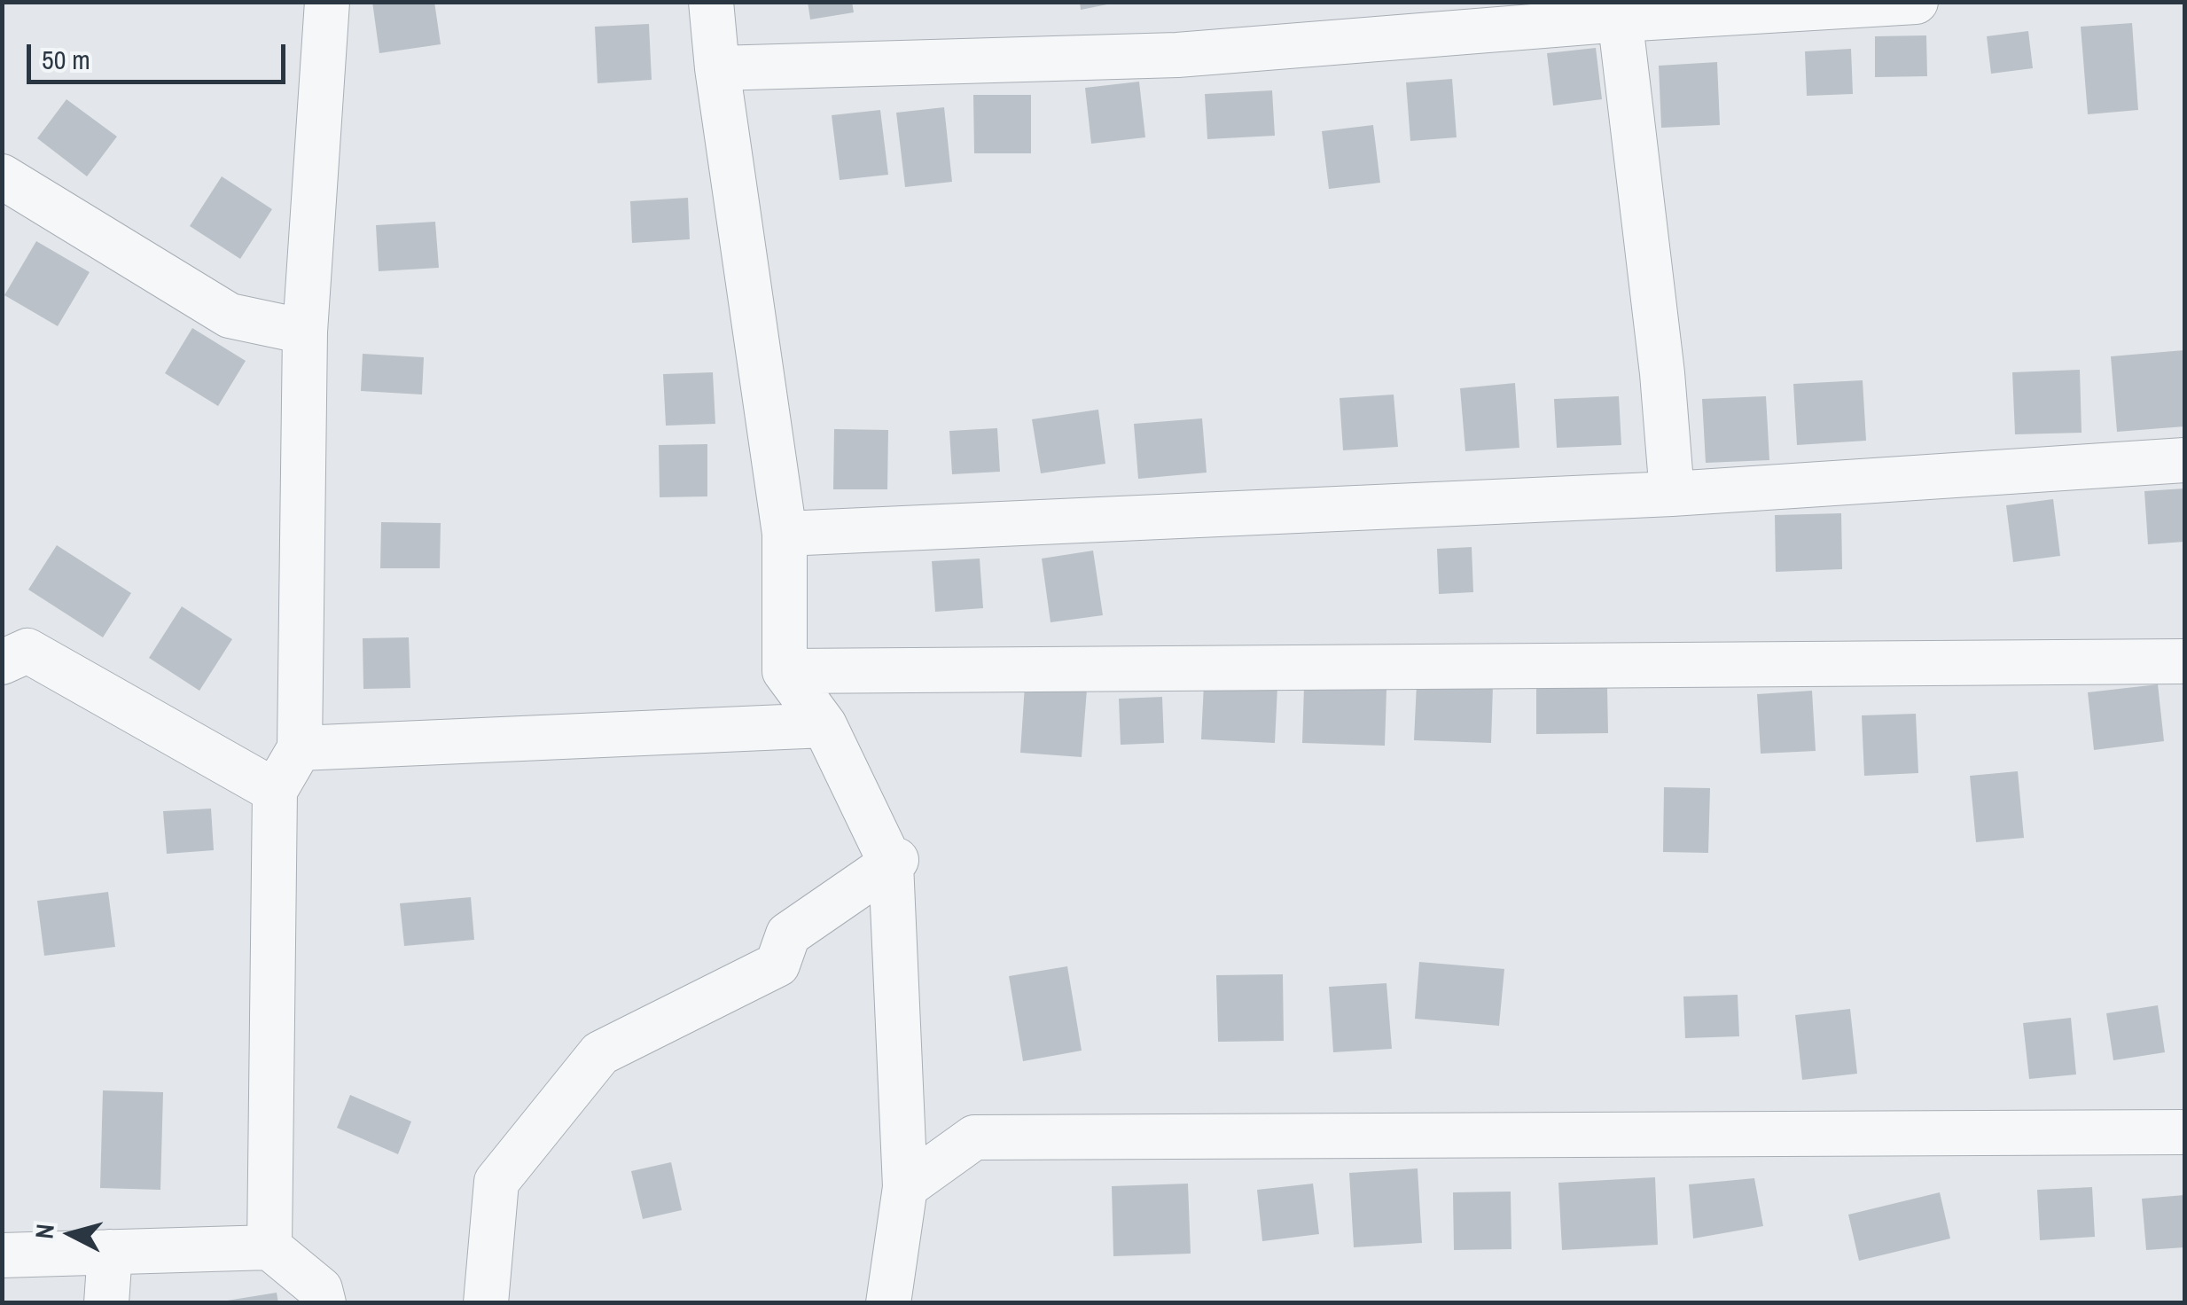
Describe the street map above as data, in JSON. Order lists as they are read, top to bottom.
{
  "scale_bar": "50 m",
  "north": "left"
}
